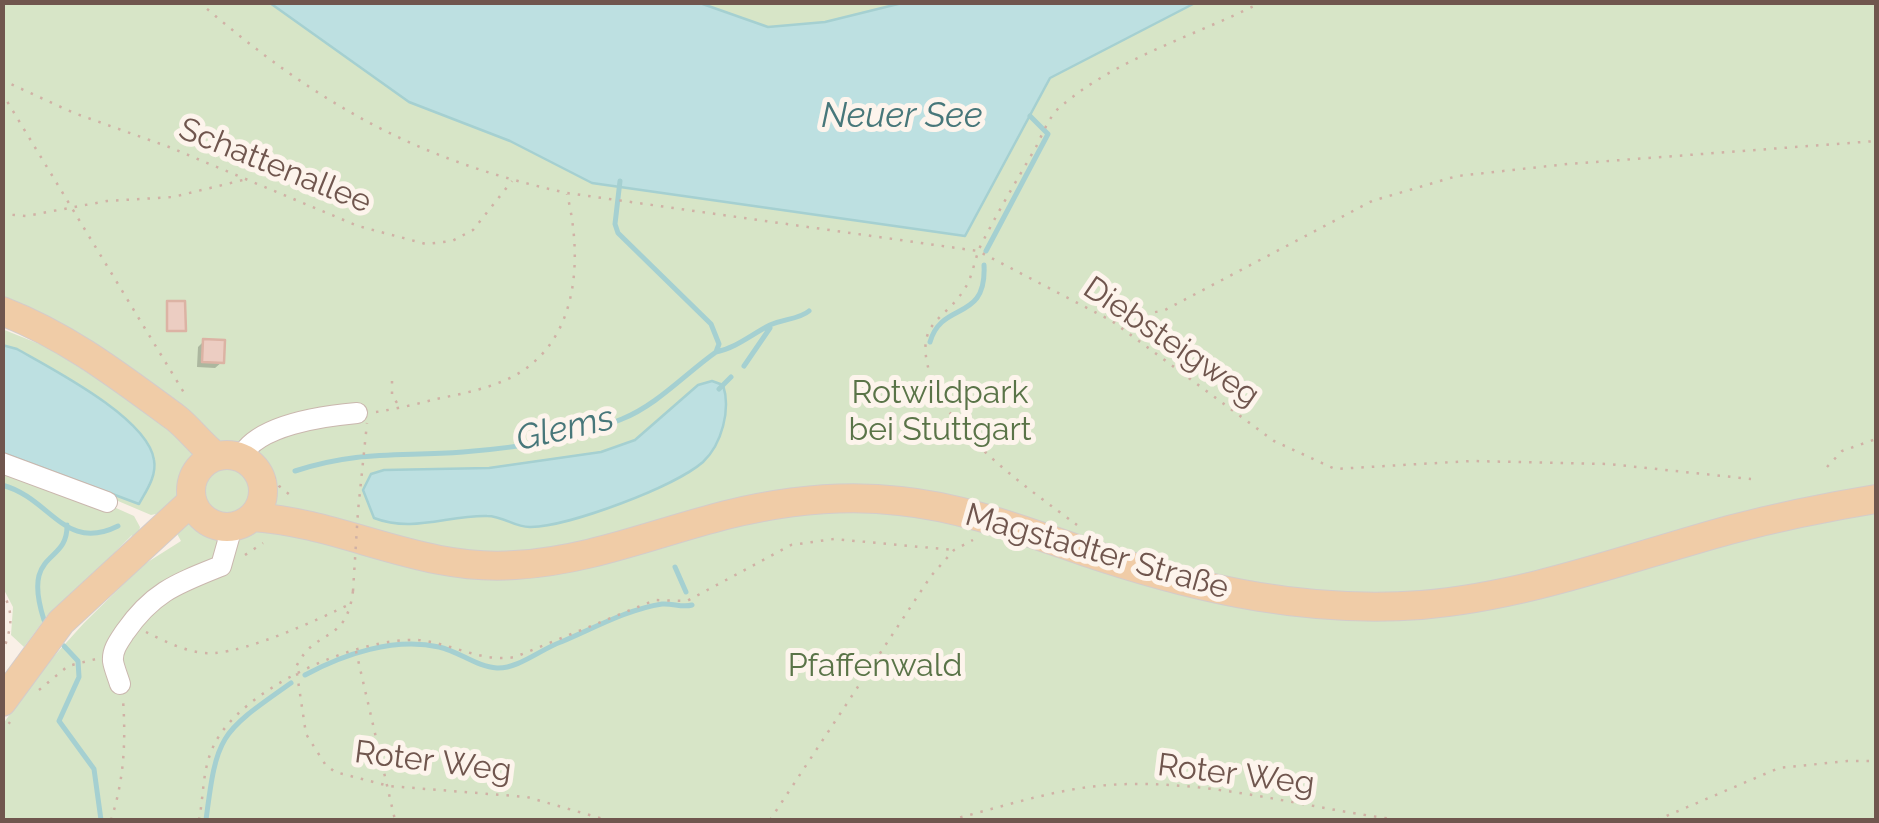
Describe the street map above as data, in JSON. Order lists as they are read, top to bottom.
{
  "streets": {
    "main road": ["Magstadter Straße"],
    "path": ["Schattenallee", "Diebsteigweg", "Roter Weg"]
  },
  "crossings": [
    ["Schattenallee", "Diebsteigweg"]
  ],
  "water": ["Neuer See", "Glems"],
  "parks": ["Rotwildpark bei Stuttgart", "Pfaffenwald"]
}
